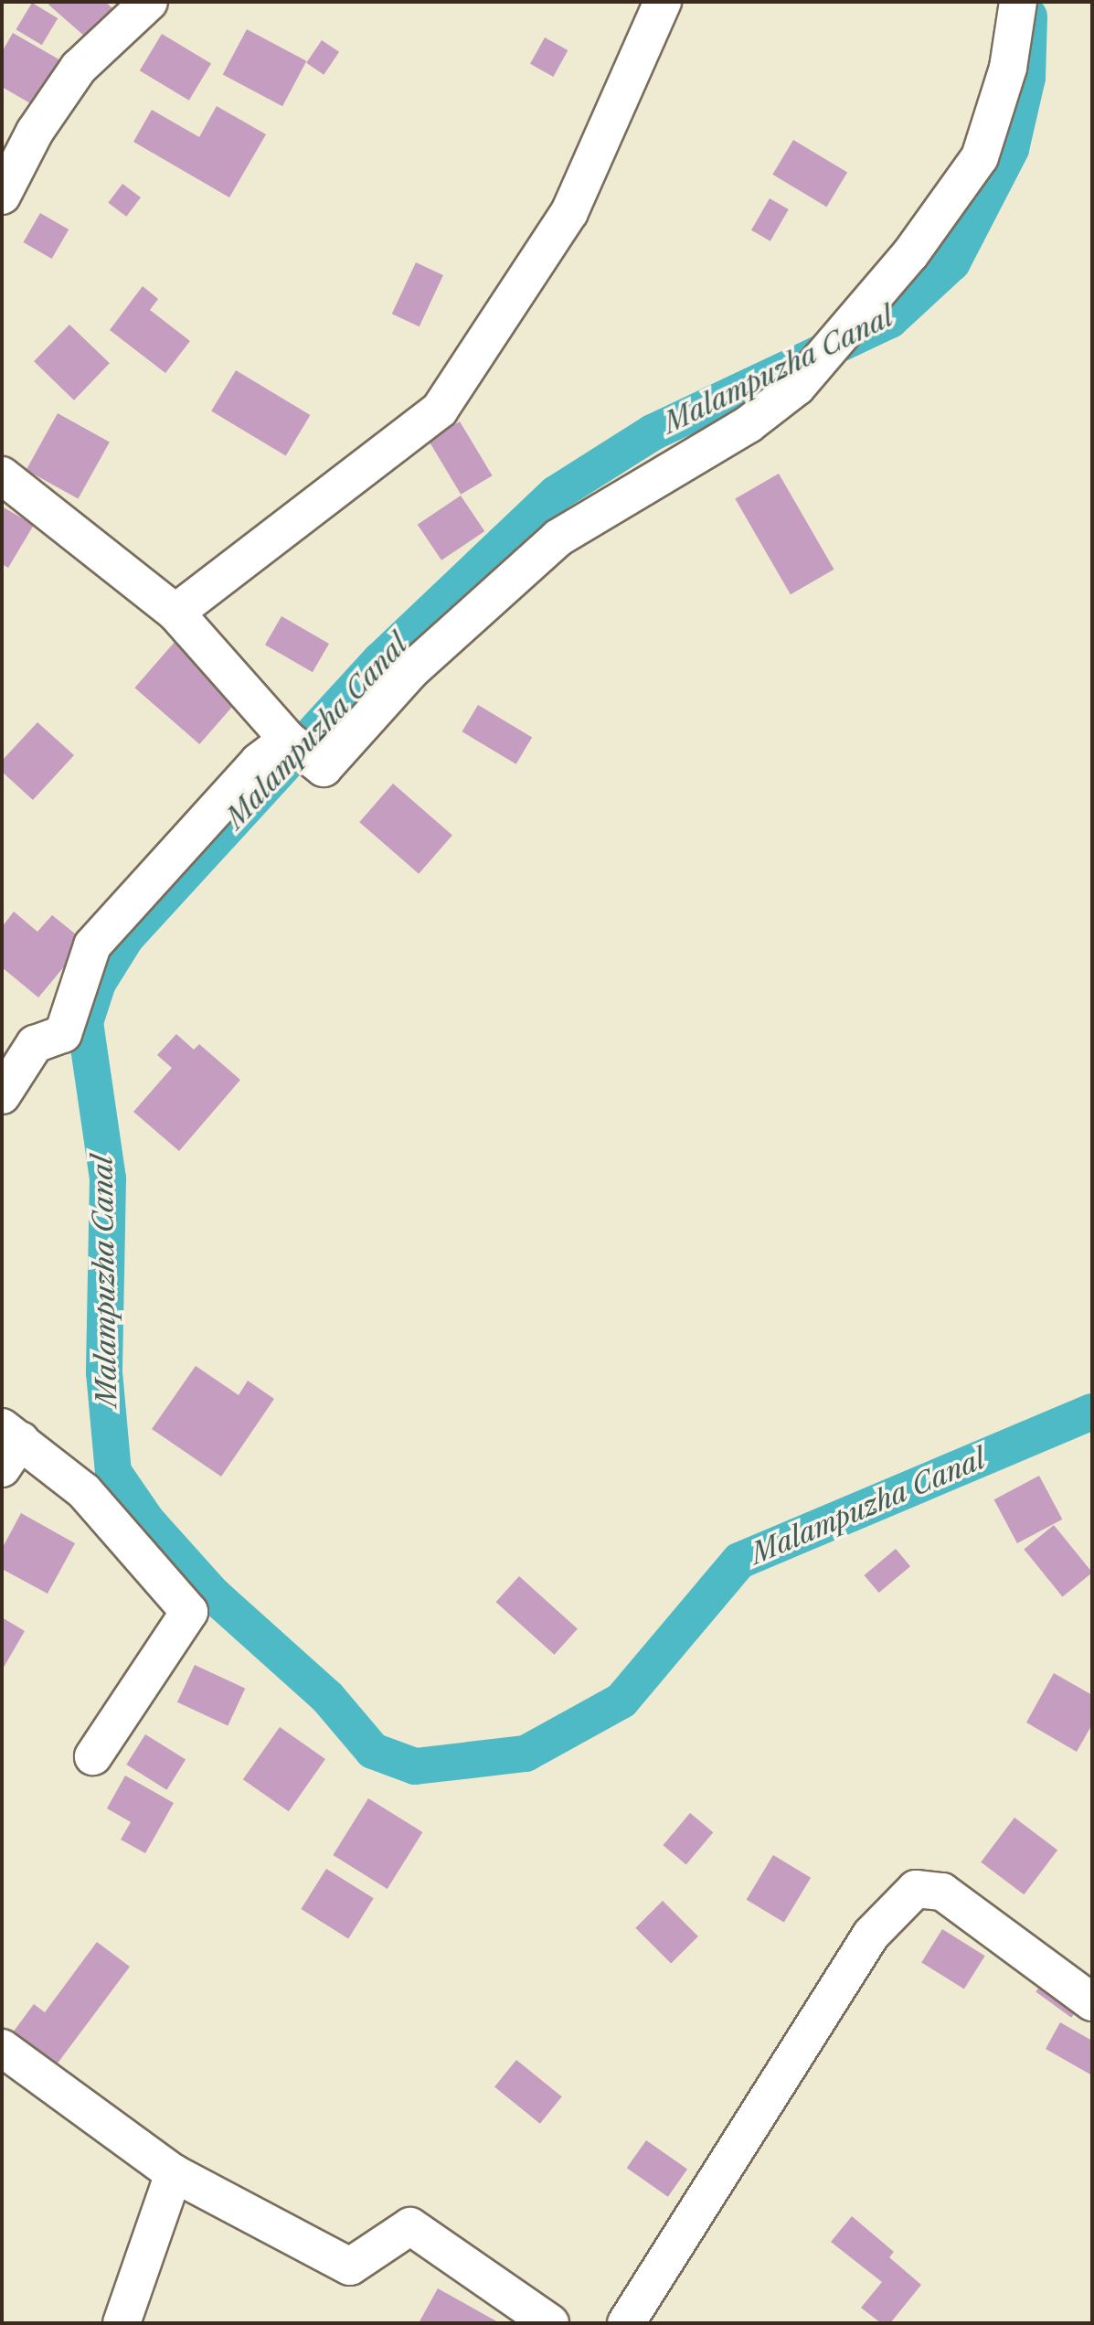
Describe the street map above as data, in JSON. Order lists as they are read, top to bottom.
{
  "water": ["Malampuzha Canal"]
}
